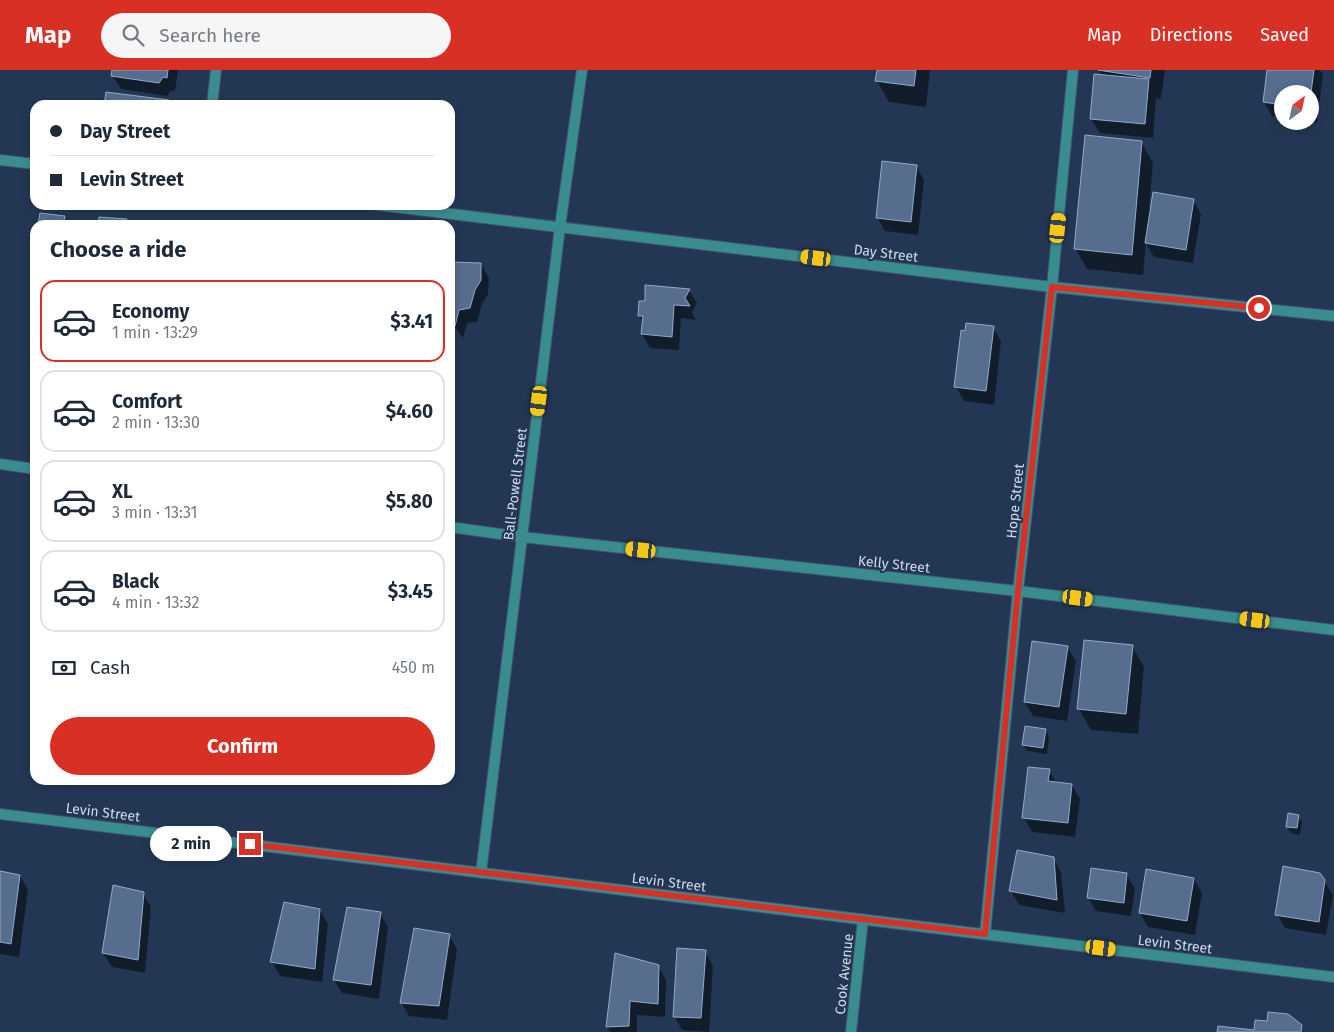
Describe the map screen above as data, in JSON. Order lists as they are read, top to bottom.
{
  "streets": {
    "street": [
      "Day Street",
      "Ball-Powell Street",
      "Hope Street",
      "Kelly Street",
      "Levin Street",
      "Cook Avenue"
    ]
  },
  "crossings": [
    ["Day Street", "Ball-Powell Street"],
    ["Day Street", "Hope Street"],
    ["Ball-Powell Street", "Kelly Street"],
    ["Ball-Powell Street", "Levin Street"],
    ["Hope Street", "Kelly Street"],
    ["Hope Street", "Levin Street"],
    ["Levin Street", "Cook Avenue"]
  ],
  "north": "top right",
  "page": {
    "header": "Map",
    "search": "Search here",
    "nav": ["Map", "Directions", "Saved"],
    "banner": ["Day Street", "Levin Street"],
    "heading": "Choose a ride",
    "list": [
      {
        "name": "Economy",
        "note": "1 min · 13:29",
        "value": "$3.41"
      },
      {
        "name": "Comfort",
        "note": "2 min · 13:30",
        "value": "$4.60"
      },
      {
        "name": "XL",
        "note": "3 min · 13:31",
        "value": "$5.80"
      },
      {
        "name": "Black",
        "note": "4 min · 13:32",
        "value": "$3.45"
      }
    ],
    "pay": ["Cash", "450 m"],
    "buttons": "Confirm",
    "bubble": "2 min"
  }
}
